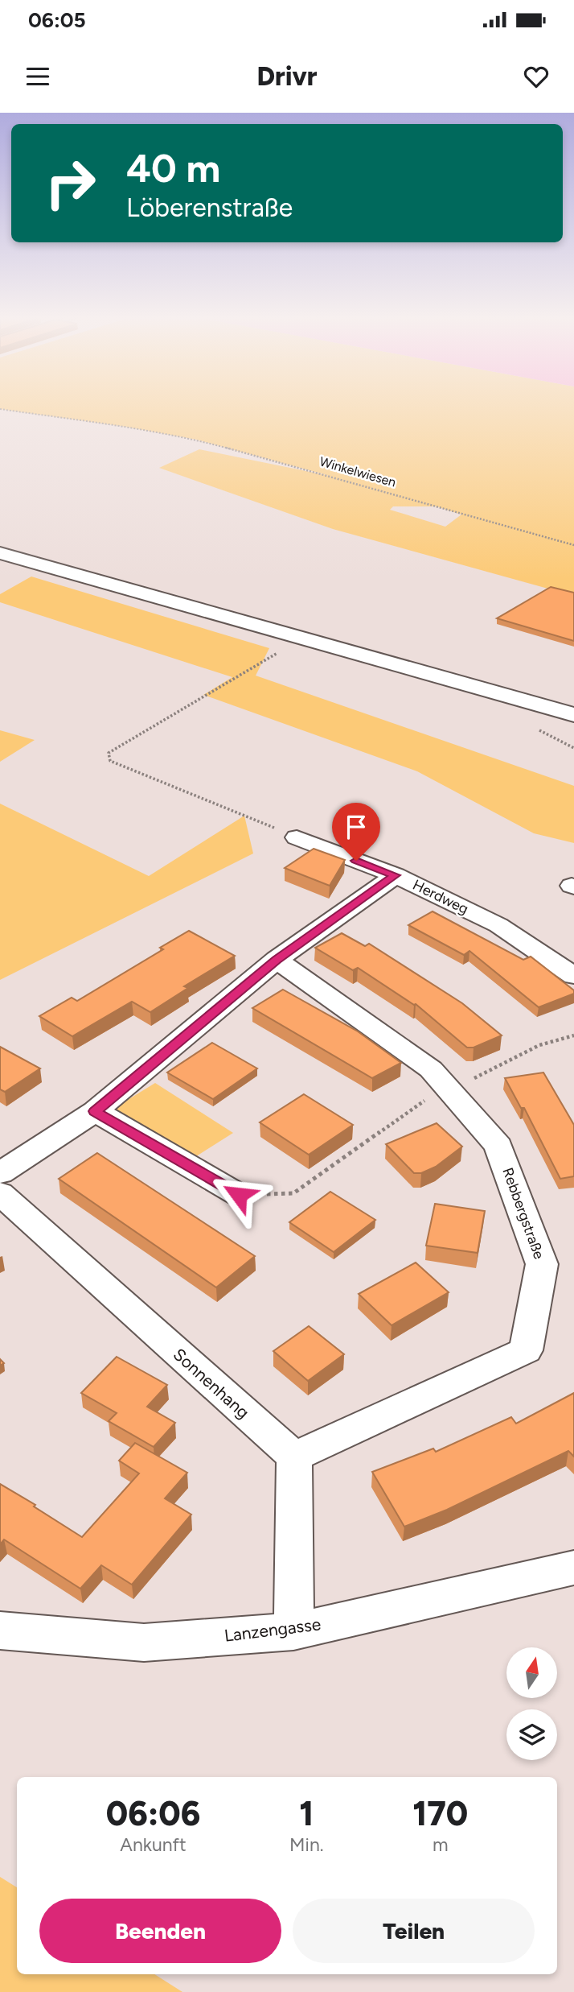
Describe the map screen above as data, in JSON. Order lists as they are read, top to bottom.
{
  "streets": {
    "street": [
      "Herdweg",
      "Rebbergstraße",
      "Sonnenhang",
      "Lanzengasse"
    ],
    "path": ["Winkelwiesen"]
  },
  "crossings": [
    ["Rebbergstraße", "Sonnenhang"]
  ],
  "north": "top",
  "page": {
    "status": "06:05",
    "header": "Drivr",
    "turn": ["40 m", "Löberenstraße"],
    "eta": [
      "06:06",
      "Ankunft",
      "1",
      "Min.",
      "170",
      "m"
    ],
    "buttons": ["Beenden", "Teilen"]
  }
}
